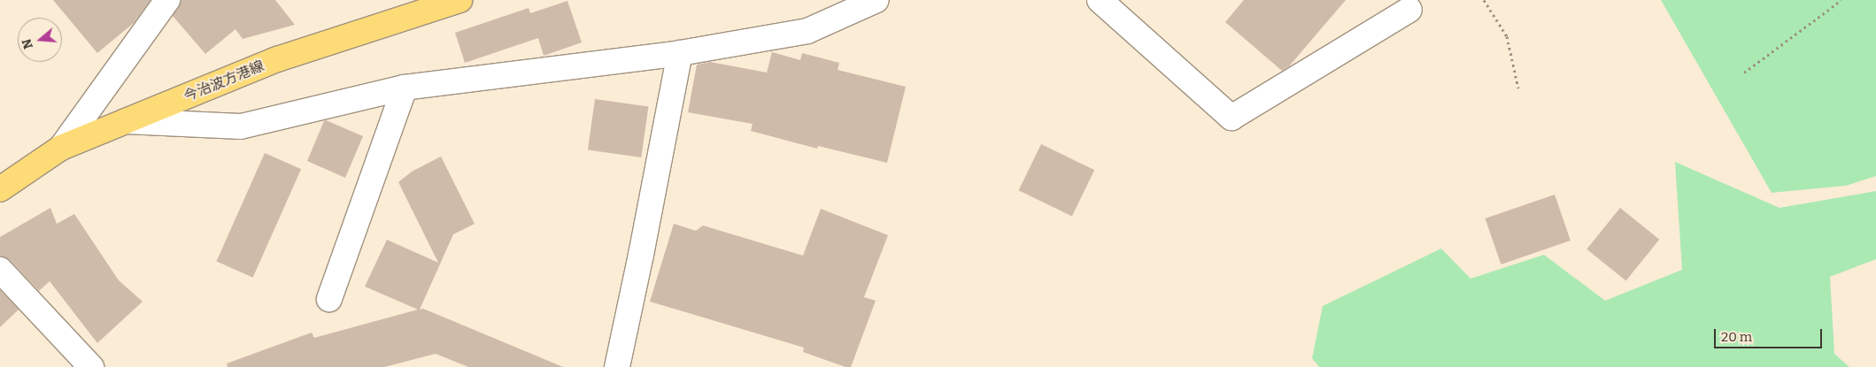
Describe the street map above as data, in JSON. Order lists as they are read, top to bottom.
{
  "streets": {
    "main road": ["今治波方港線"]
  },
  "scale_bar": "20 m",
  "north": "left"
}
